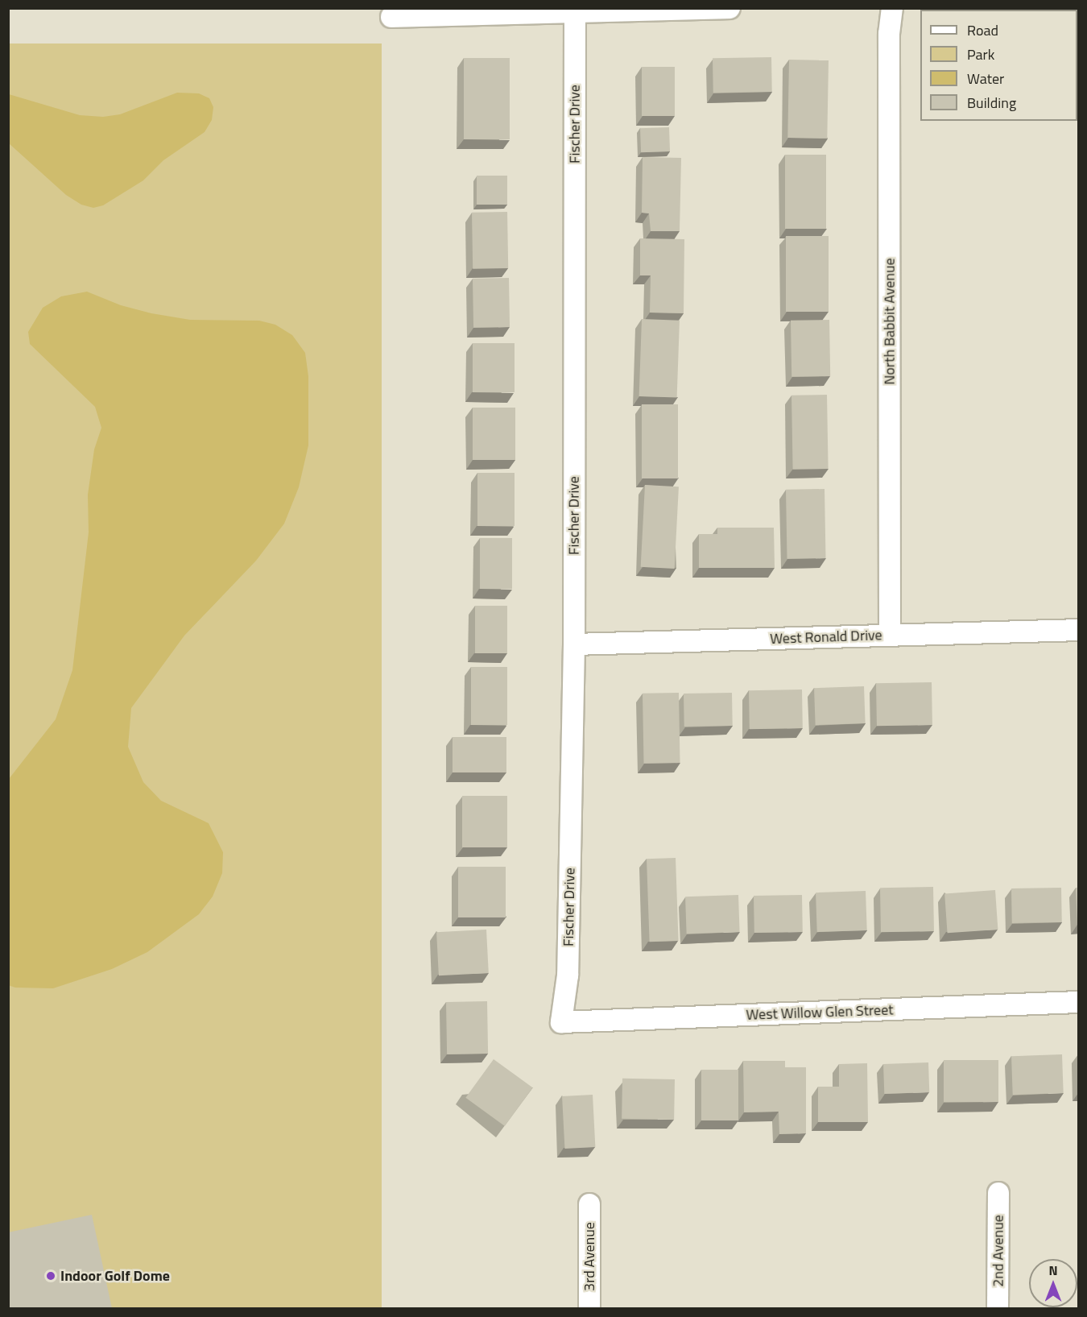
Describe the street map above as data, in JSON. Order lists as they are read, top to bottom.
{
  "streets": {
    "street": [
      "Fischer Drive",
      "North Babbit Avenue",
      "West Ronald Drive",
      "West Willow Glen Street",
      "2nd Avenue",
      "3rd Avenue"
    ]
  },
  "crossings": [
    ["Fischer Drive", "West Ronald Drive"],
    ["Fischer Drive", "West Willow Glen Street"],
    ["North Babbit Avenue", "West Ronald Drive"]
  ],
  "places": ["Indoor Golf Dome"],
  "legend": [
    "Road",
    "Park",
    "Water",
    "Building"
  ],
  "north": "top"
}
